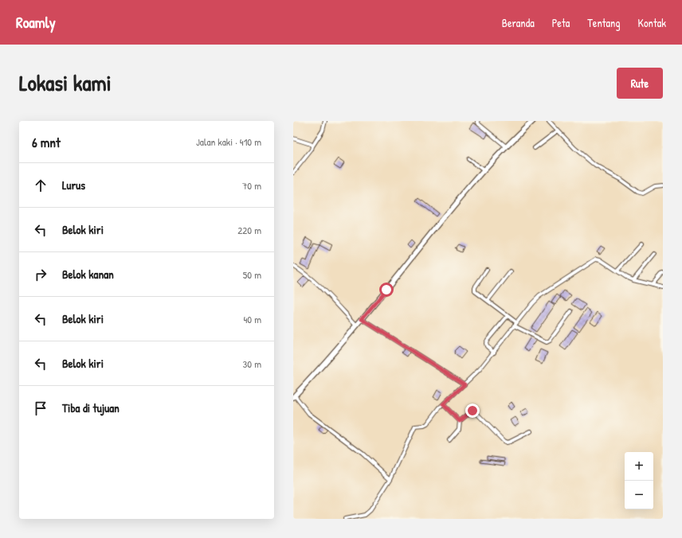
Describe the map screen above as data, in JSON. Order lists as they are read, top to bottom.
{
  "page": {
    "header": "Roamly",
    "nav": [
      "Beranda",
      "Peta",
      "Tentang",
      "Kontak"
    ],
    "title": "Lokasi kami",
    "buttons": "Rute",
    "heading": ["6 mnt", "Jalan kaki · 410 m"],
    "list": [
      ["Lurus", "70 m"],
      ["Belok kiri", "220 m"],
      ["Belok kanan", "50 m"],
      ["Belok kiri", "40 m"],
      ["Belok kiri", "30 m"],
      "Tiba di tujuan"
    ],
    "map_buttons": ["+", "−"]
  }
}
